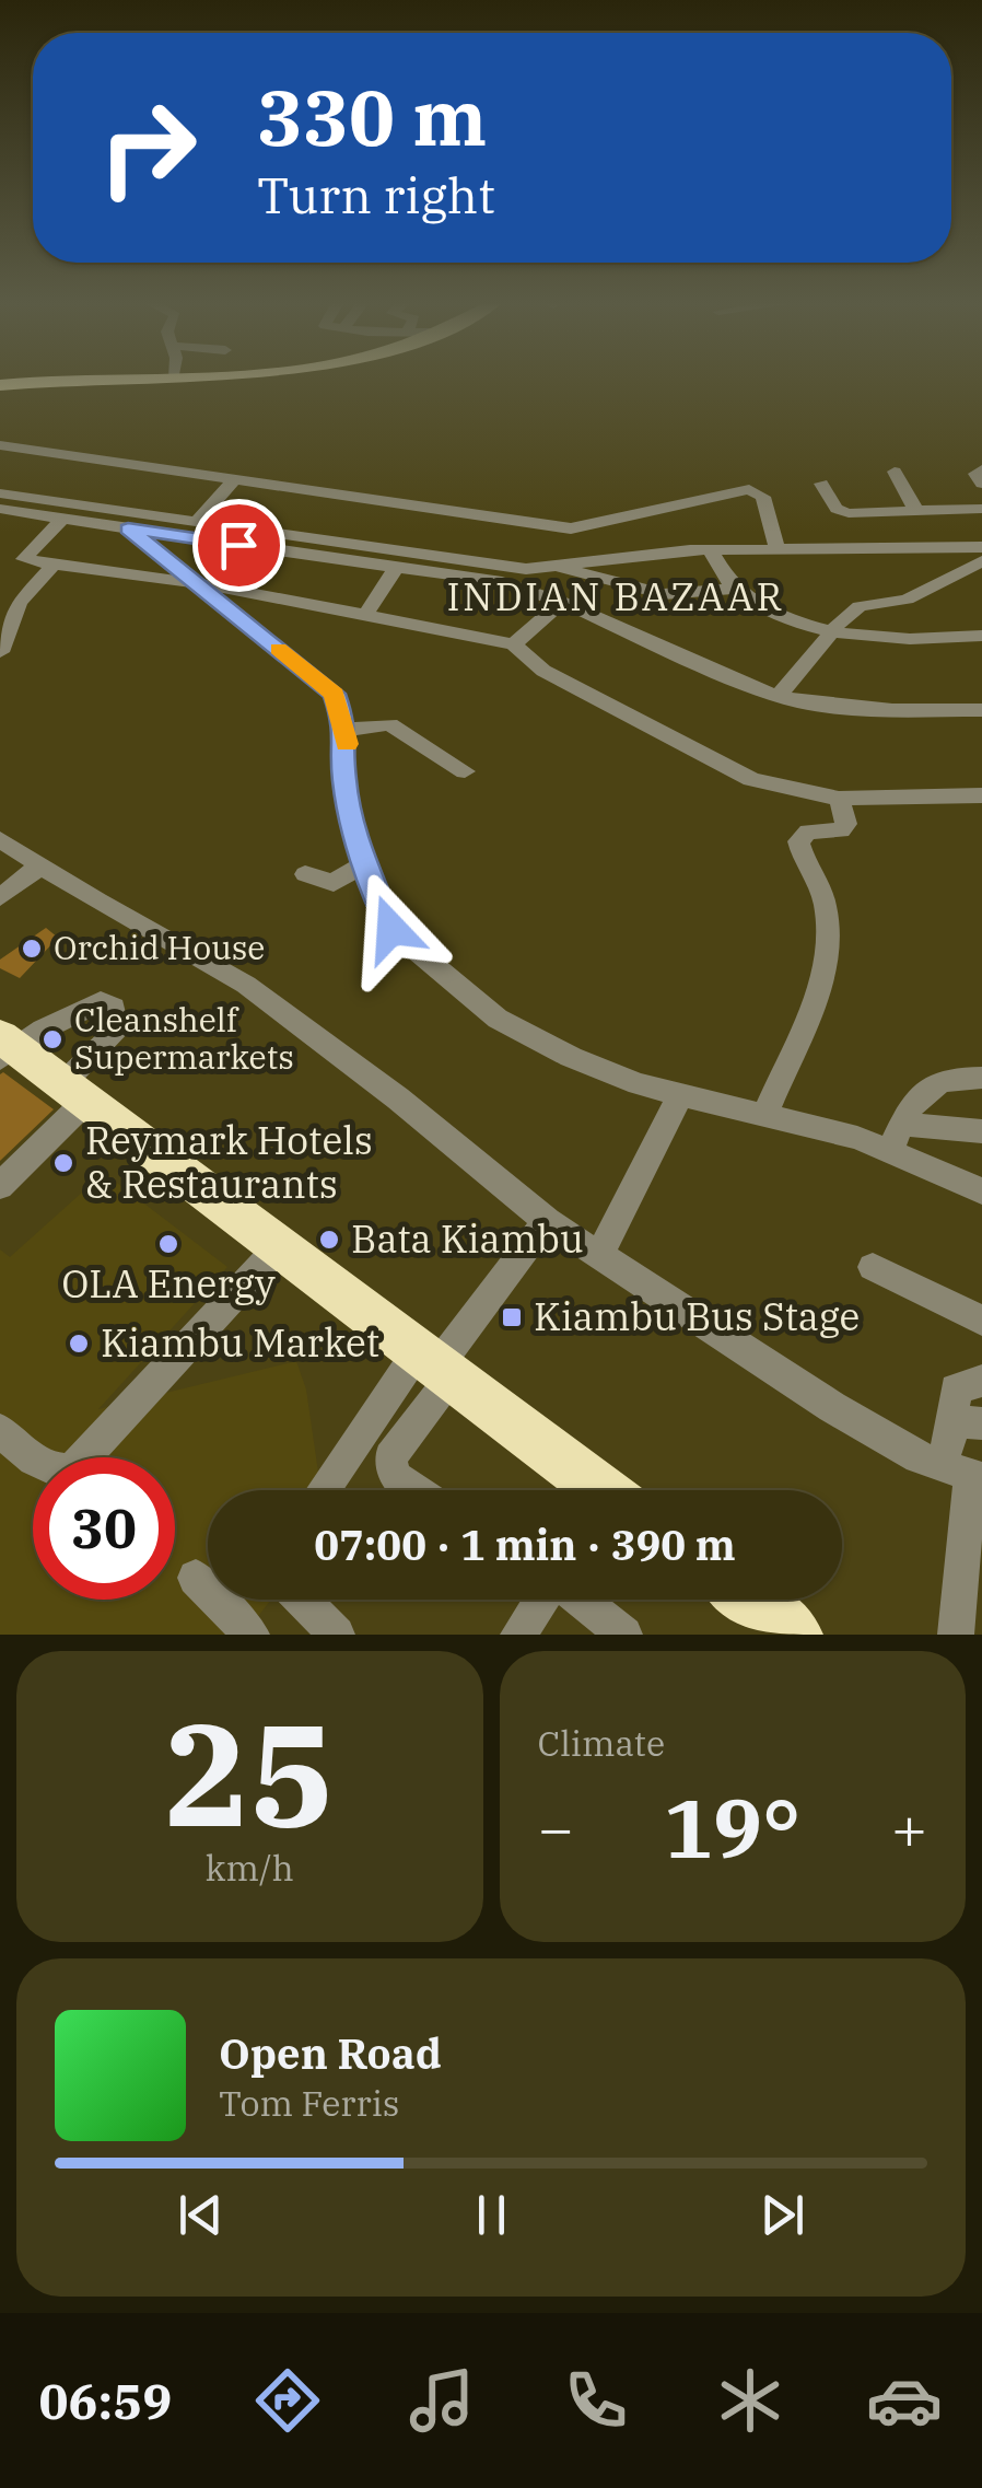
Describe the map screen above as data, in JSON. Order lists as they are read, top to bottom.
{
  "districts": ["INDIAN BAZAAR"],
  "places": {
    "other": [
      "Orchid House",
      "Cleanshelf Supermarkets",
      "Reymark Hotels & Restaurants",
      "Bata Kiambu",
      "OLA Energy",
      "Kiambu Market"
    ],
    "transit": ["Kiambu Bus Stage"]
  },
  "page": {
    "turn": ["330 m", "Turn right"],
    "limit": "30",
    "trip": "07:00 · 1 min · 390 m",
    "tile": [
      ["25", "km/h"],
      "Climate"
    ],
    "heat": ["−", "19°", "+"],
    "song": ["Open Road", "Tom Ferris"],
    "tabs": "06:59"
  }
}
